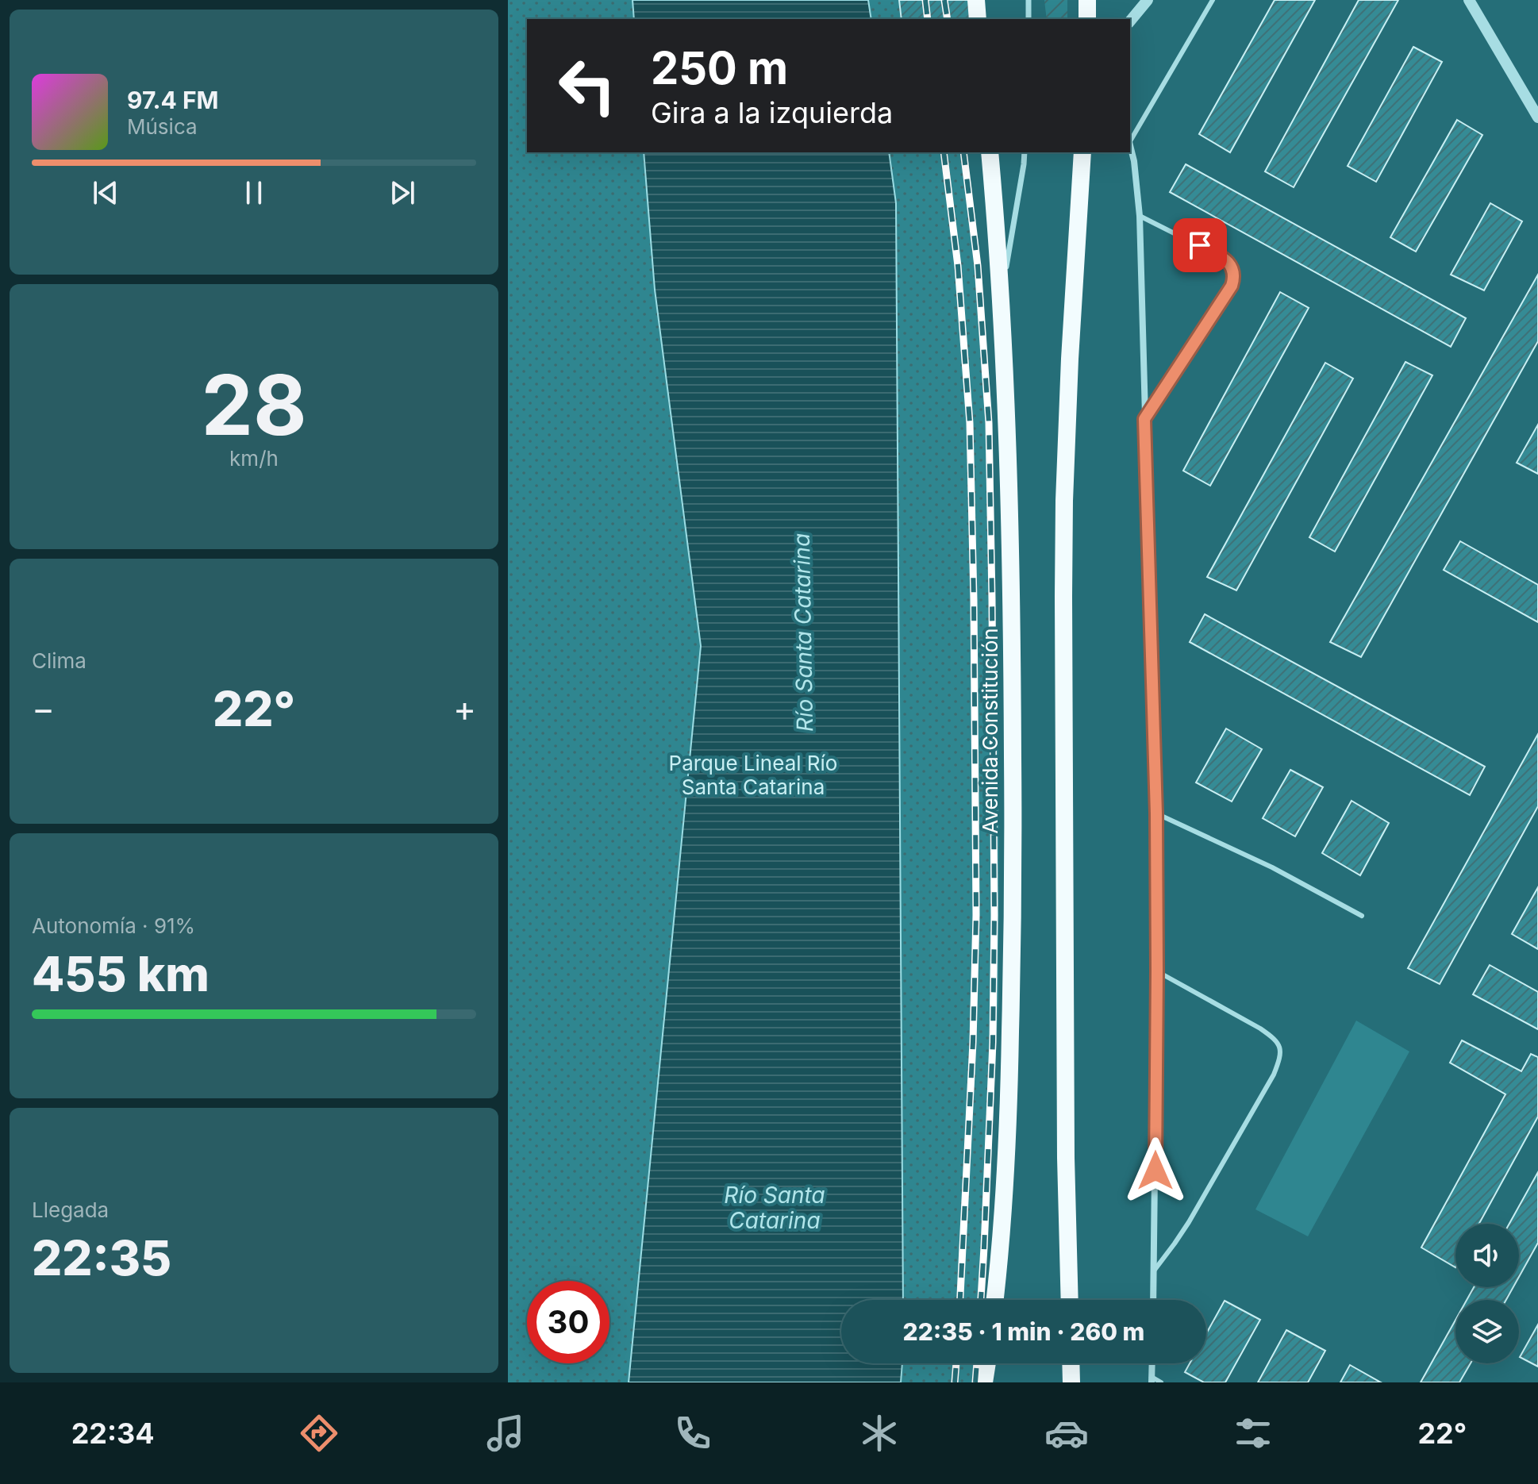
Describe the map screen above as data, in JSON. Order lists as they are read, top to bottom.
{
  "streets": {
    "highway": ["Avenida Constitución"]
  },
  "water": ["Río Santa Catarina"],
  "parks": ["Parque Lineal Río Santa Catarina"],
  "page": {
    "turn": ["250 m", "Gira a la izquierda"],
    "song": ["97.4 FM", "Música"],
    "tile": [
      ["28", "km/h"],
      "Clima",
      ["Autonomía · 91%", "455 km"],
      ["Llegada", "22:35"]
    ],
    "heat": ["−", "22°", "+"],
    "limit": "30",
    "trip": "22:35 · 1 min · 260 m",
    "tabs": ["22:34", "22°"]
  }
}
